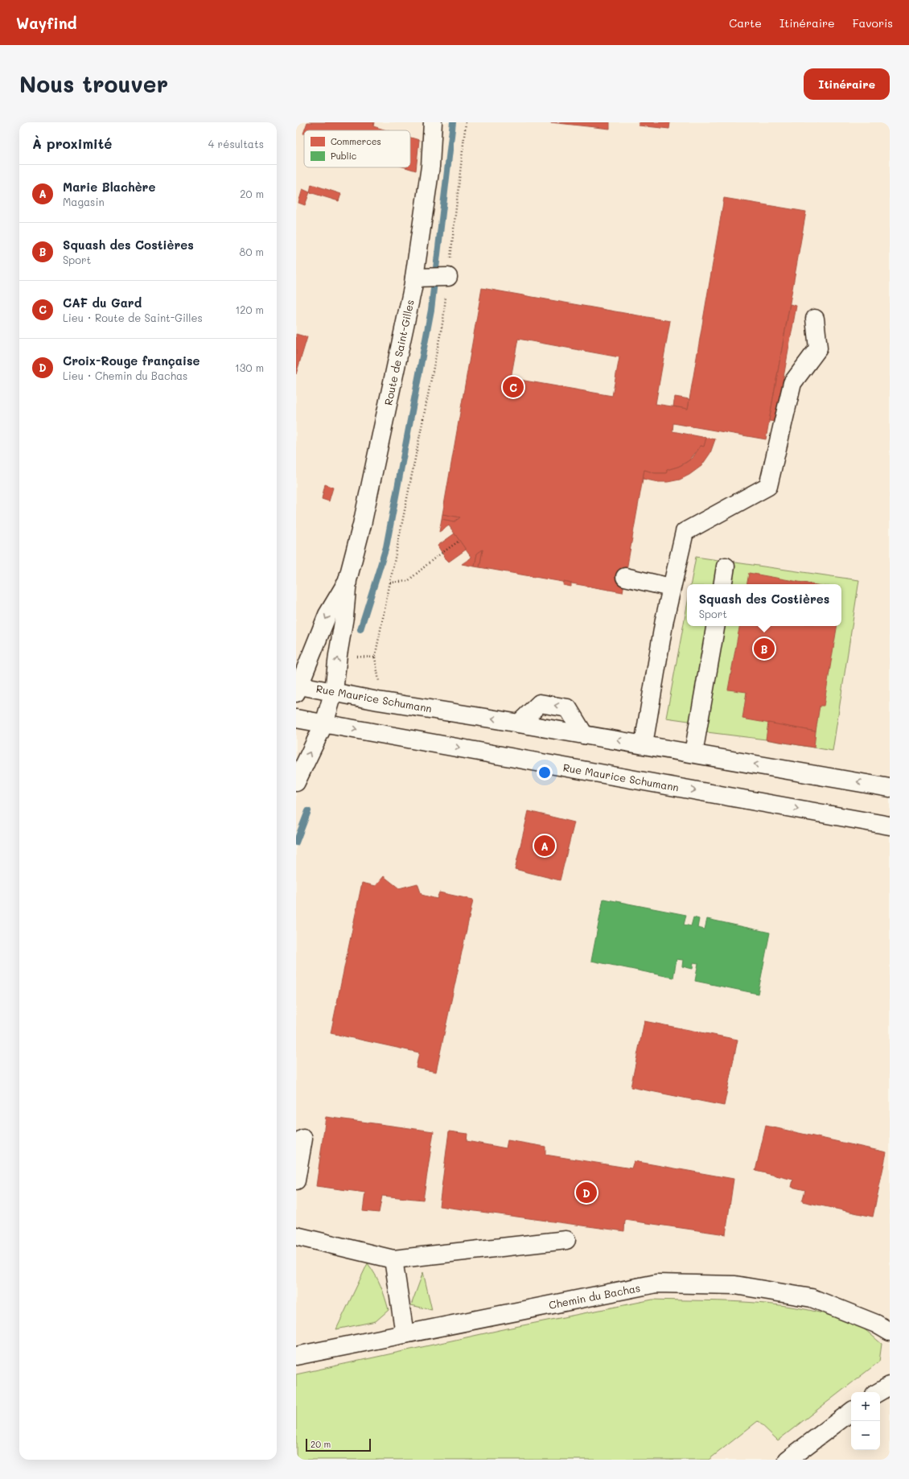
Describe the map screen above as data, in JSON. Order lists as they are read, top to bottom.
{
  "streets": {
    "main road": ["Route de Saint-Gilles", "Rue Maurice Schumann", "Chemin du Bachas"]
  },
  "crossings": [
    ["Route de Saint-Gilles", "Rue Maurice Schumann"]
  ],
  "legend": ["Commerces", "Public"],
  "scale_bar": "20 m",
  "page": {
    "header": "Wayfind",
    "nav": ["Carte", "Itinéraire", "Favoris"],
    "buttons": "Itinéraire",
    "title": "Nous trouver",
    "heading": ["À proximité", "4 résultats"],
    "list": [
      {
        "mark": "A",
        "name": "Marie Blachère",
        "note": "Magasin",
        "value": "20 m"
      },
      {
        "mark": "B",
        "name": "Squash des Costières",
        "note": "Sport",
        "value": "80 m"
      },
      {
        "mark": "C",
        "name": "CAF du Gard",
        "note": "Lieu · Route de Saint-Gilles",
        "value": "120 m"
      },
      {
        "mark": "D",
        "name": "Croix-Rouge française",
        "note": "Lieu · Chemin du Bachas",
        "value": "130 m"
      }
    ],
    "pins": [
      "C",
      "B",
      "A",
      "D"
    ],
    "popup": ["Squash des Costières", "Sport"],
    "map_buttons": ["+", "−"],
    "scale": "20 m"
  }
}
